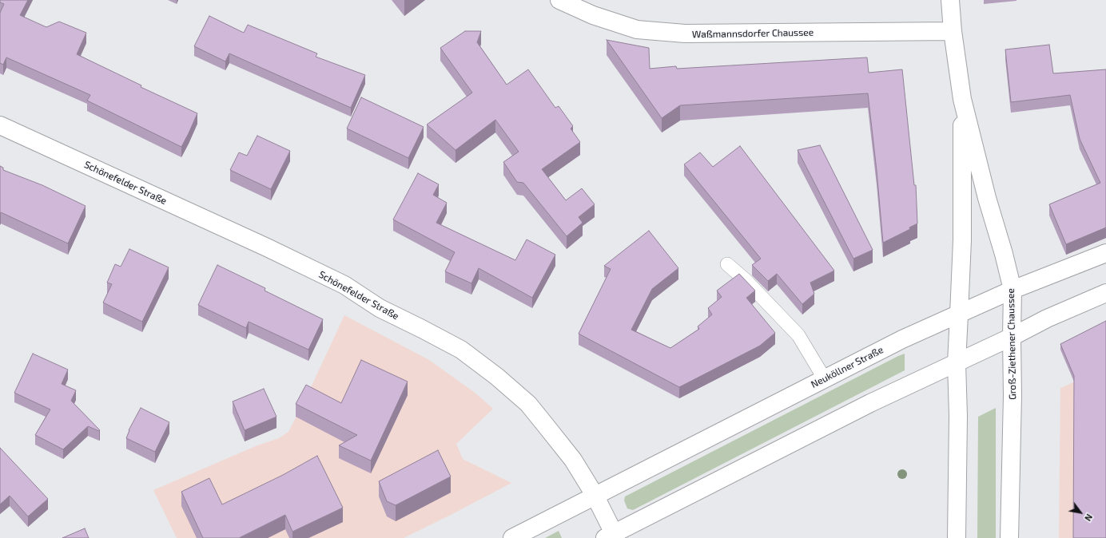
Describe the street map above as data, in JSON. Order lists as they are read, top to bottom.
{
  "streets": {
    "street": [
      "Waßmannsdorfer Chaussee",
      "Schönefelder Straße",
      "Groß-Ziethener Chaussee",
      "Neuköllner Straße"
    ]
  },
  "crossings": [
    ["Waßmannsdorfer Chaussee", "Groß-Ziethener Chaussee"],
    ["Schönefelder Straße", "Neuköllner Straße"],
    ["Groß-Ziethener Chaussee", "Neuköllner Straße"]
  ],
  "north": "bottom right"
}
